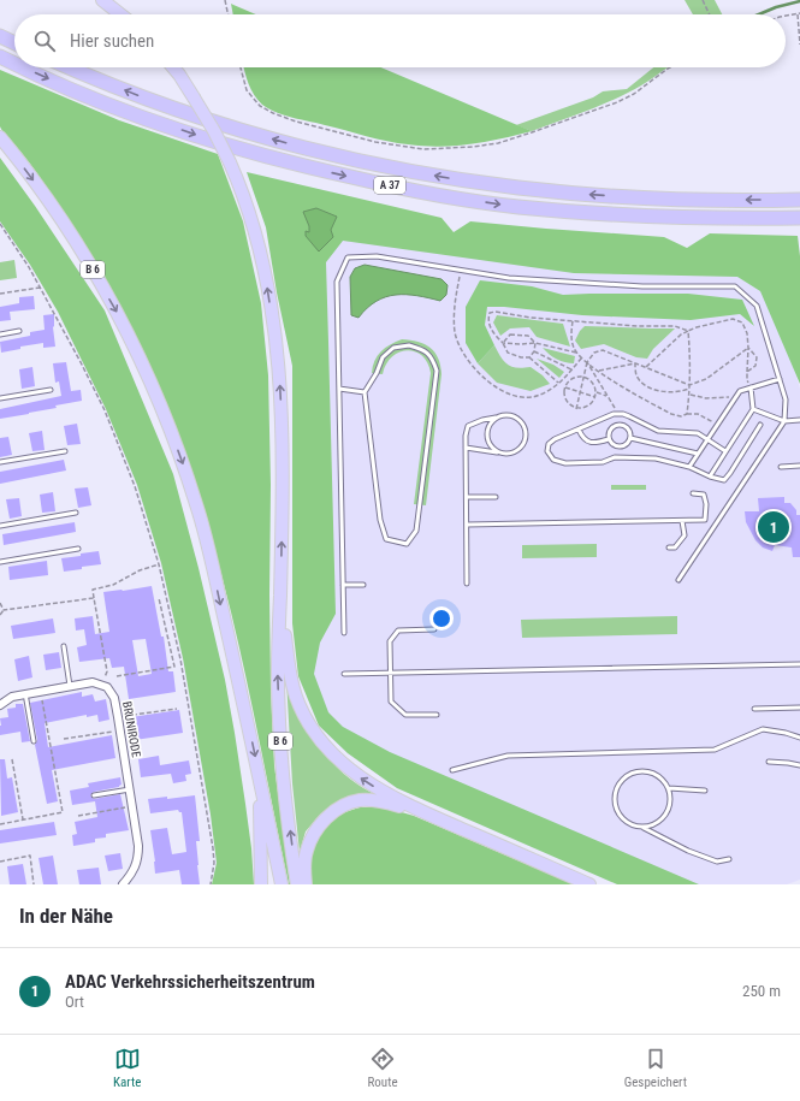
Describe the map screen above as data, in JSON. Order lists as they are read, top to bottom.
{
  "streets": {
    "highway": ["A 37", "B 6"],
    "street": ["BRUNIRODE"]
  },
  "page": {
    "search": "Hier suchen",
    "pins": "1",
    "heading": "In der Nähe",
    "list": [
      {
        "mark": "1",
        "name": "ADAC Verkehrssicherheitszentrum",
        "note": "Ort",
        "value": "250 m"
      }
    ],
    "nav": ["Karte", "Route", "Gespeichert"]
  }
}
